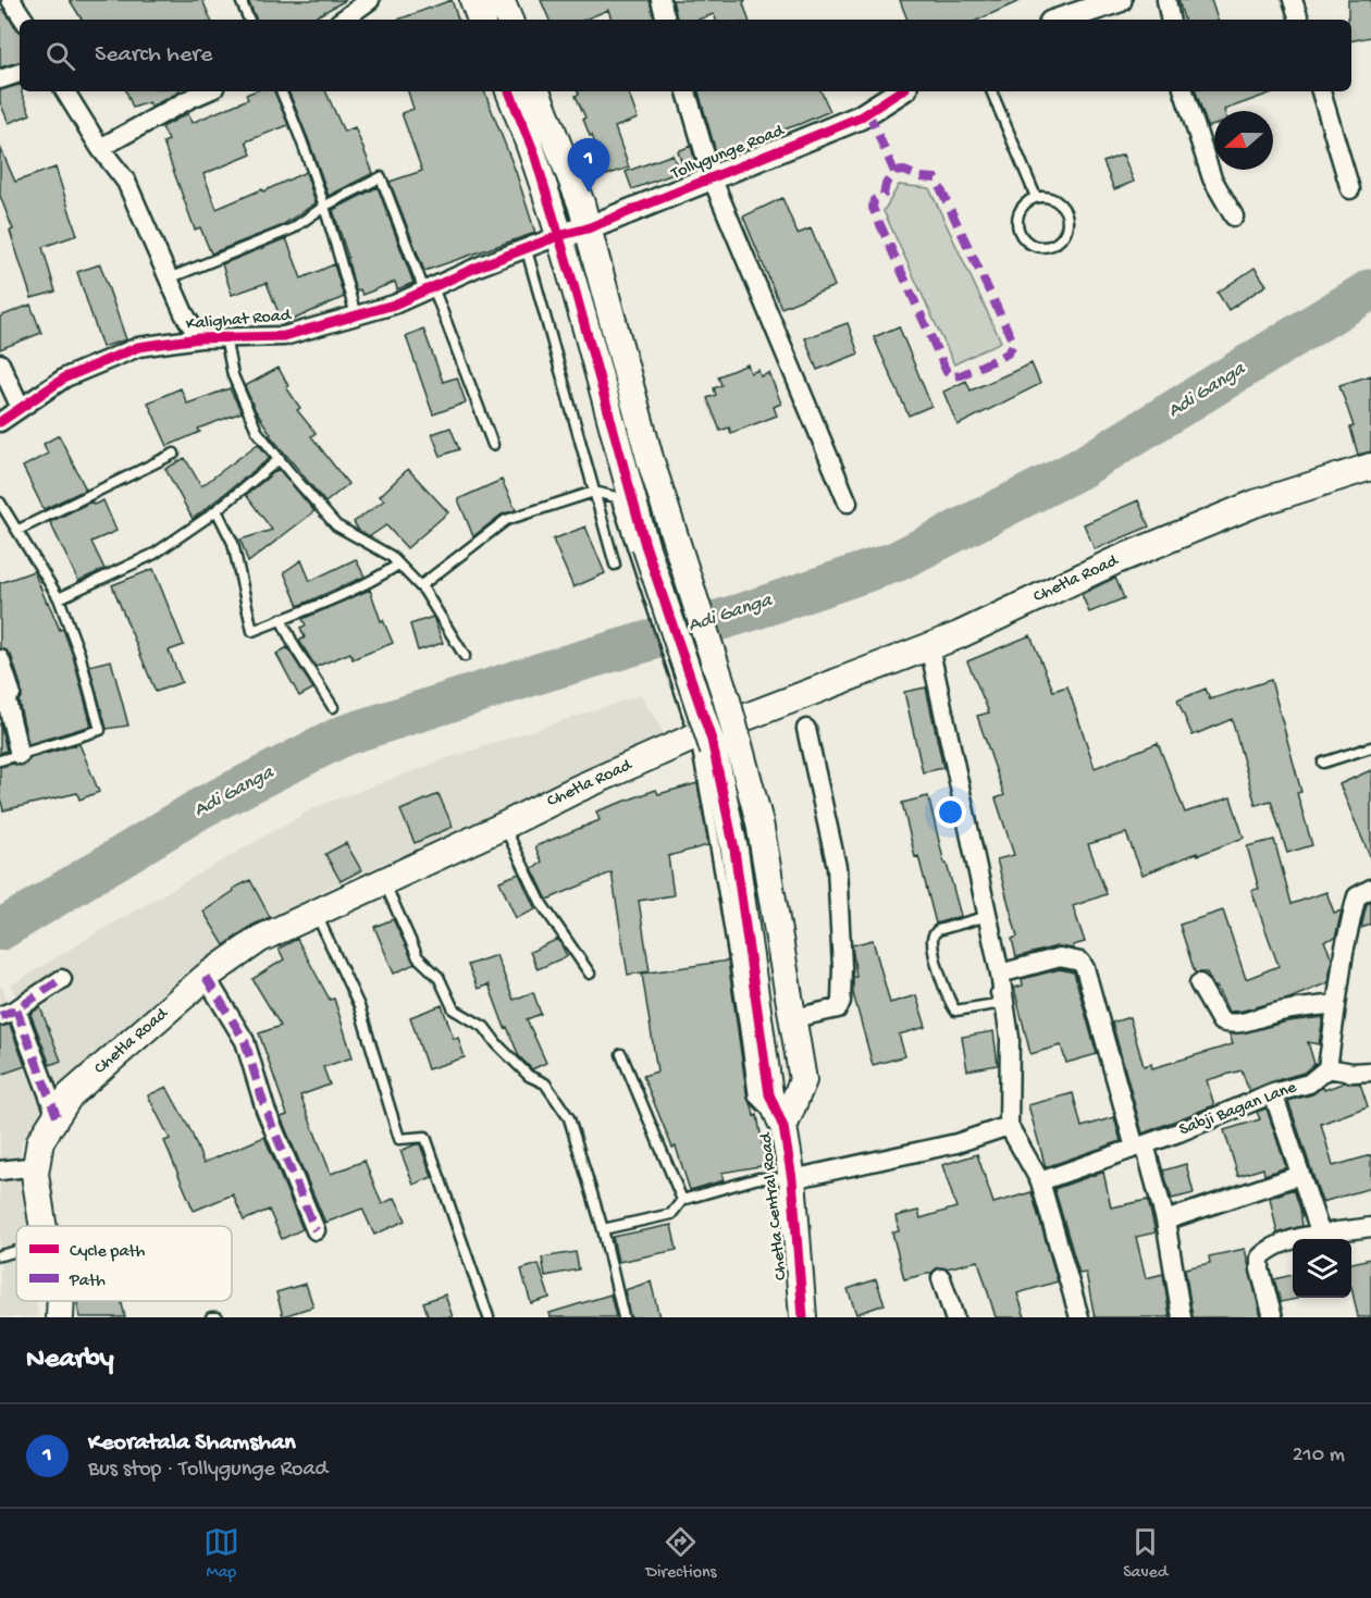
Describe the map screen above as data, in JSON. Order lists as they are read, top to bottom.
{
  "streets": {
    "main road": ["Chetla Road", "Chetla Central Road"],
    "street": ["Tollygunge Road", "Kalighat Road", "Sabji Bagan Lane"]
  },
  "crossings": [
    ["Tollygunge Road", "Kalighat Road"],
    ["Chetla Road", "Chetla Central Road"]
  ],
  "water": ["Adi Ganga"],
  "legend": ["Cycle path", "Path"],
  "north": "left",
  "page": {
    "search": "Search here",
    "pins": "1",
    "heading": "Nearby",
    "list": [
      {
        "mark": "1",
        "name": "Keoratala Shamshan",
        "note": "Bus stop · Tollygunge Road",
        "value": "210 m"
      }
    ],
    "nav": ["Map", "Directions", "Saved"]
  }
}
